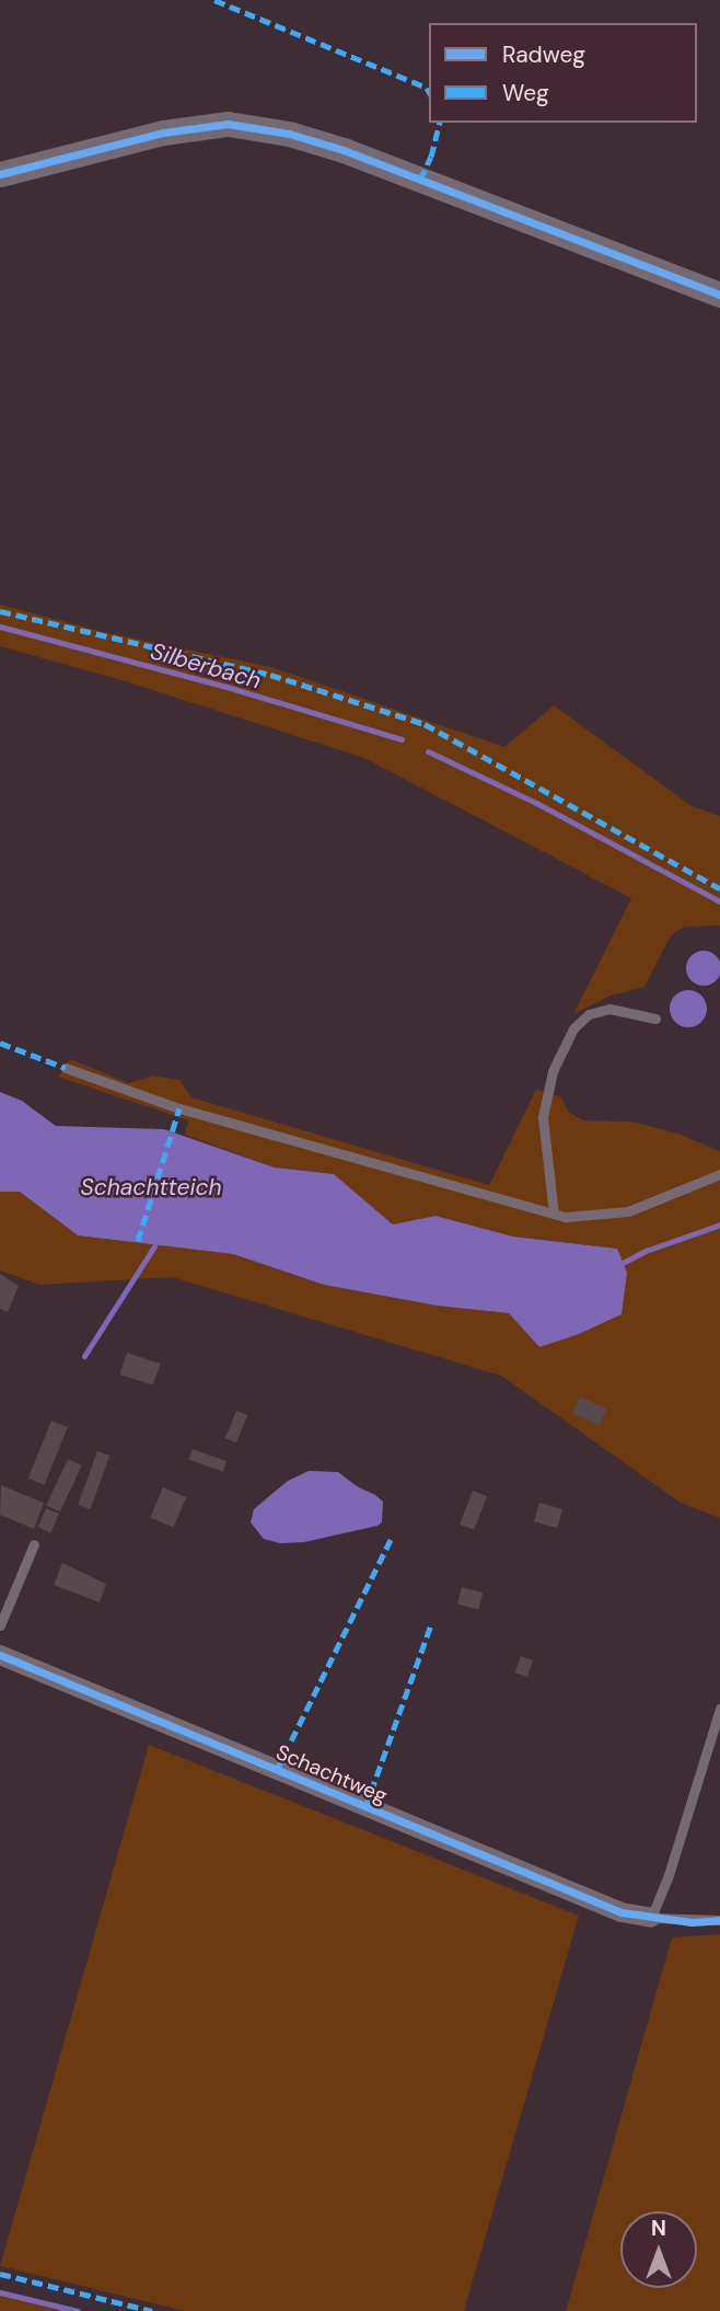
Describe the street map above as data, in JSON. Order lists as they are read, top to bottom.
{
  "streets": {
    "street": ["Schachtweg"]
  },
  "water": ["Silberbach", "Schachtteich"],
  "legend": ["Radweg", "Weg"],
  "north": "top"
}
